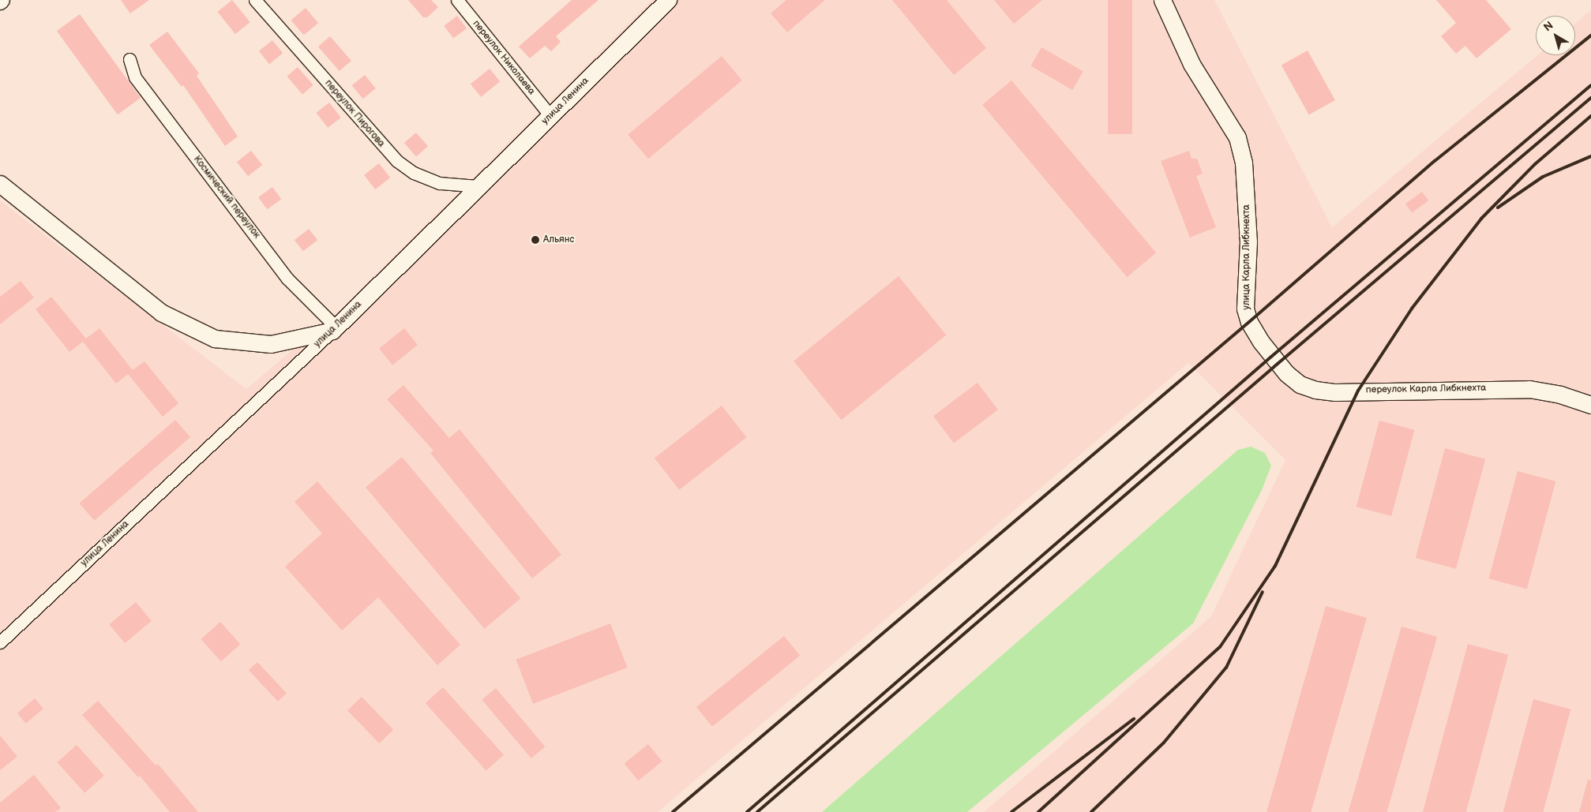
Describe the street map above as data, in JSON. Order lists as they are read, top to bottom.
{
  "streets": {
    "main road": ["улица Ленина", "улица Карла Либкнехта", "переулок Карла Либкнехта"],
    "street": ["переулок Николаева", "переулок Пирогова", "Космический переулок"]
  },
  "crossings": [
    ["переулок Николаева", "улица Ленина"],
    ["улица Ленина", "переулок Пирогова"],
    ["улица Ленина", "Космический переулок"],
    ["улица Карла Либкнехта", "переулок Карла Либкнехта"]
  ],
  "places": ["Альянс"],
  "north": "top left"
}
